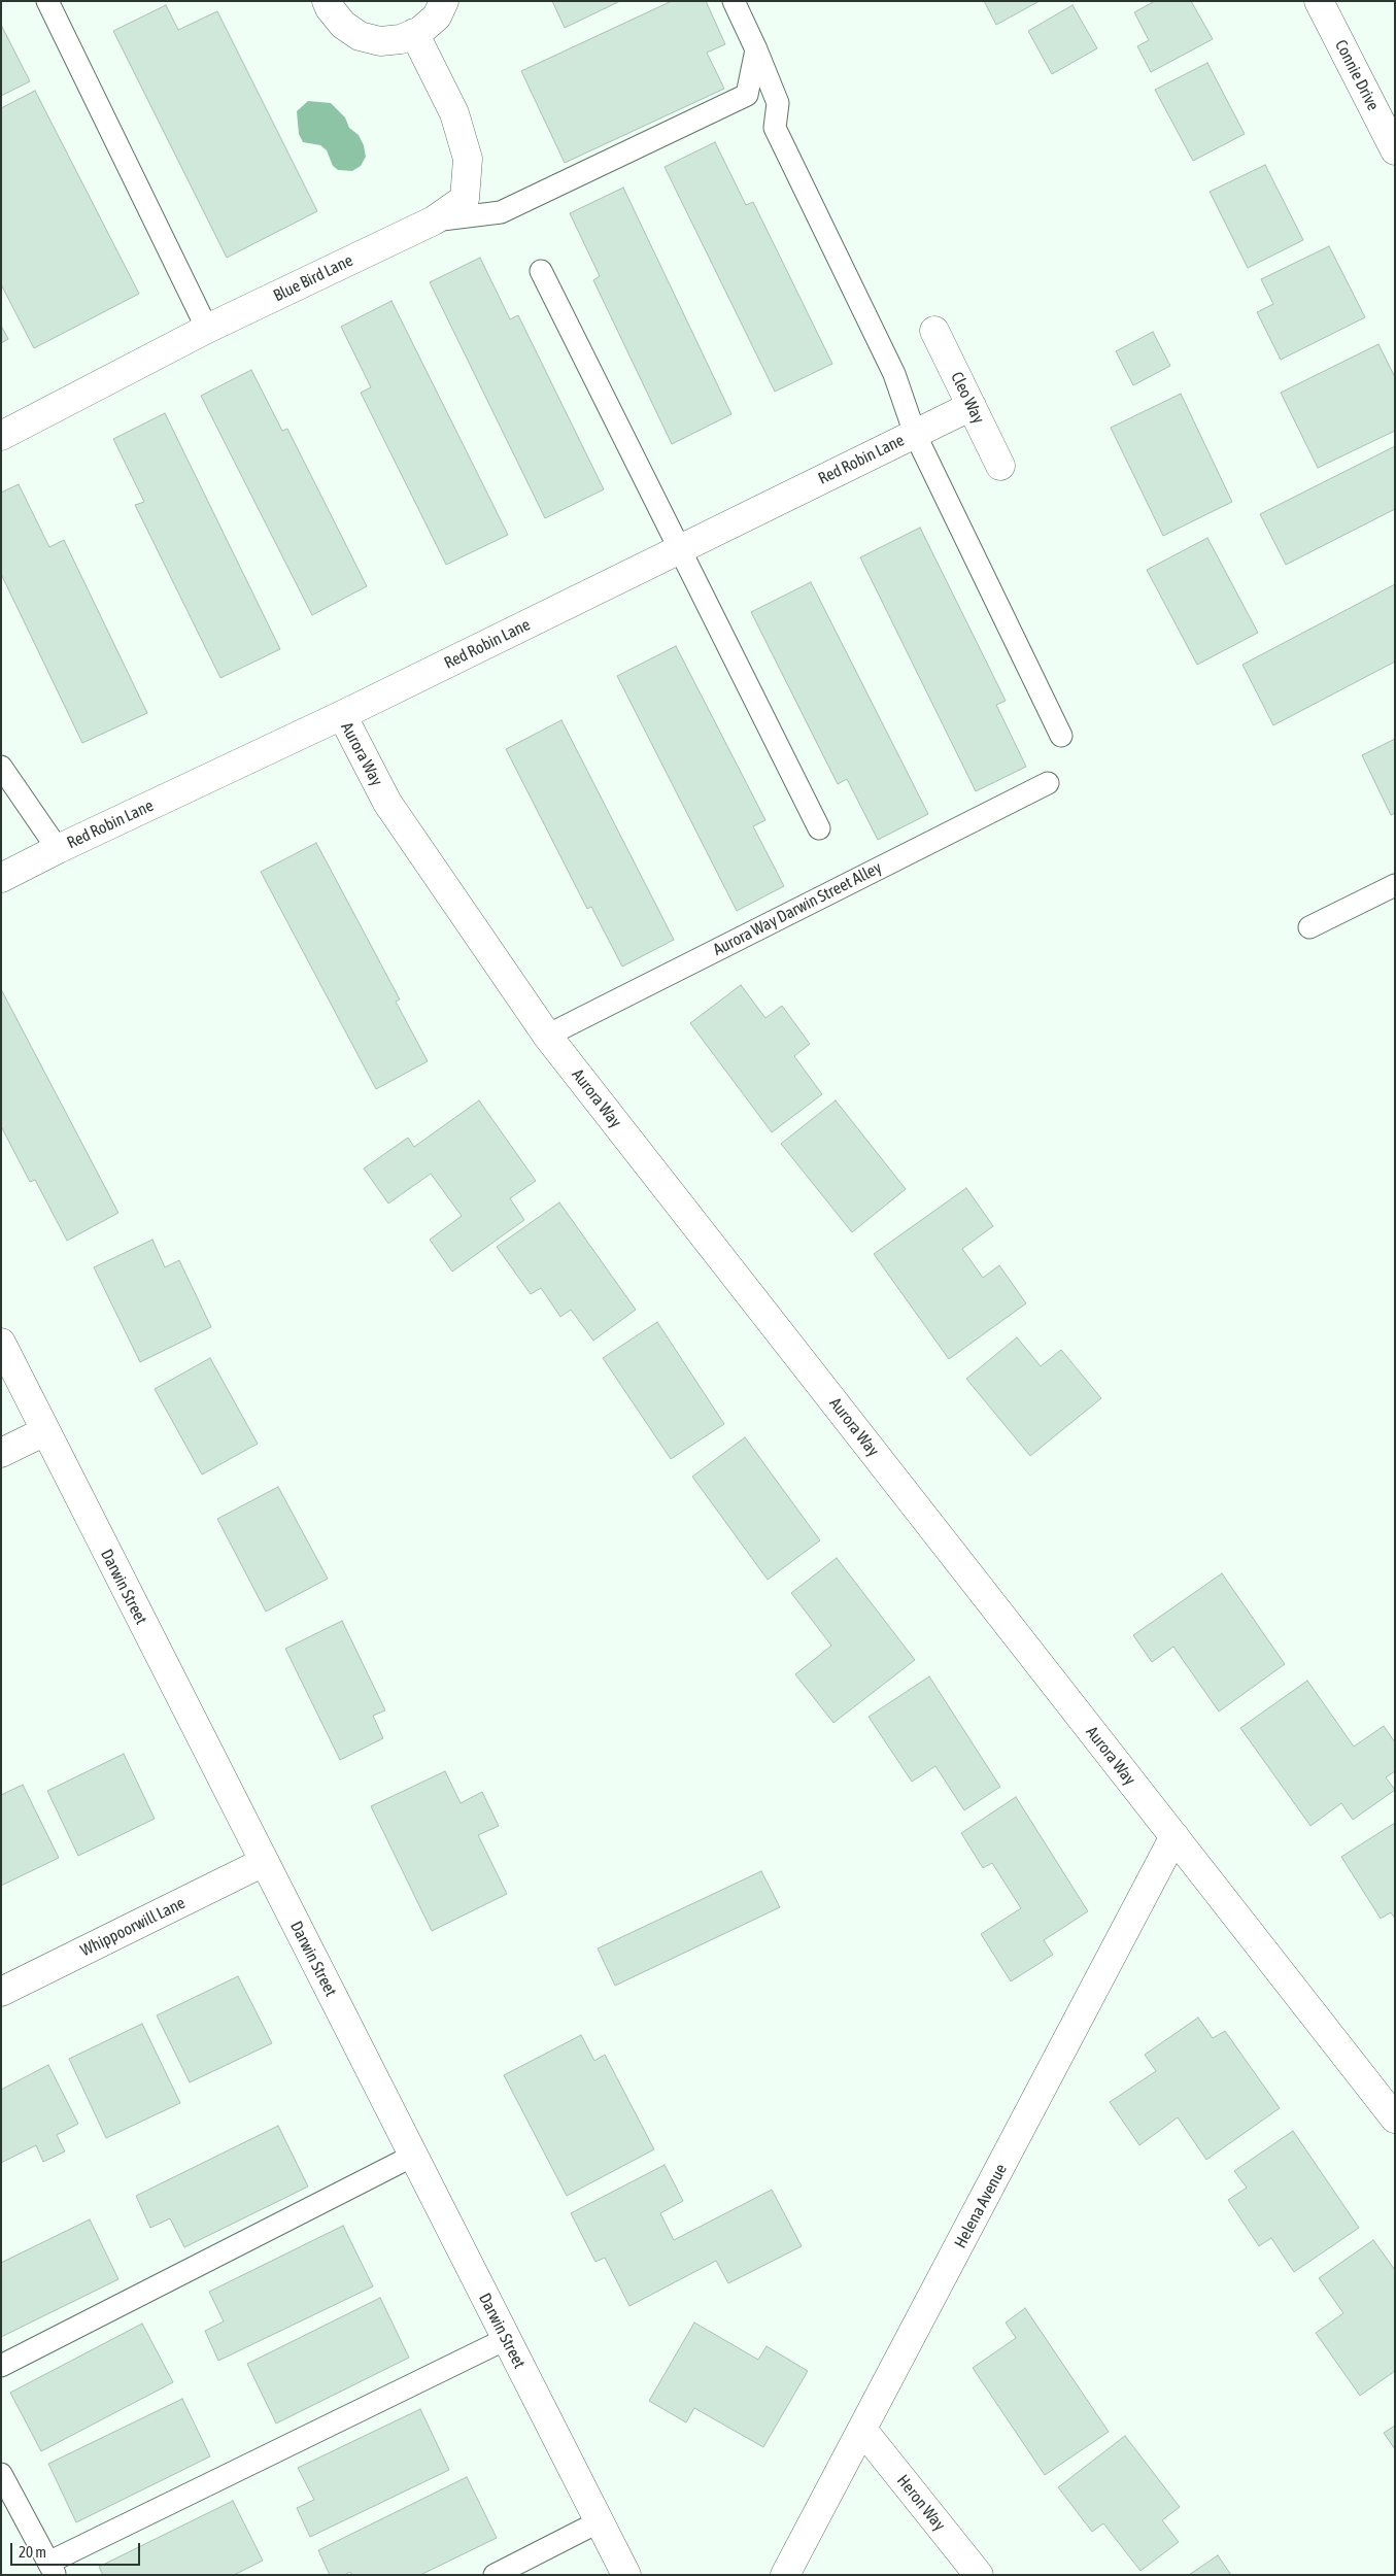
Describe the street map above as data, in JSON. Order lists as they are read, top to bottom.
{
  "streets": {
    "street": [
      "Connie Drive",
      "Blue Bird Lane",
      "Cleo Way",
      "Red Robin Lane",
      "Aurora Way",
      "Darwin Street",
      "Whippoorwill Lane",
      "Helena Avenue",
      "Heron Way"
    ],
    "lane": ["Aurora Way Darwin Street Alley"]
  },
  "crossings": [
    ["Cleo Way", "Red Robin Lane"],
    ["Red Robin Lane", "Aurora Way"],
    ["Aurora Way", "Aurora Way Darwin Street Alley"],
    ["Aurora Way", "Helena Avenue"],
    ["Darwin Street", "Whippoorwill Lane"],
    ["Helena Avenue", "Heron Way"]
  ],
  "scale_bar": "20 m"
}
